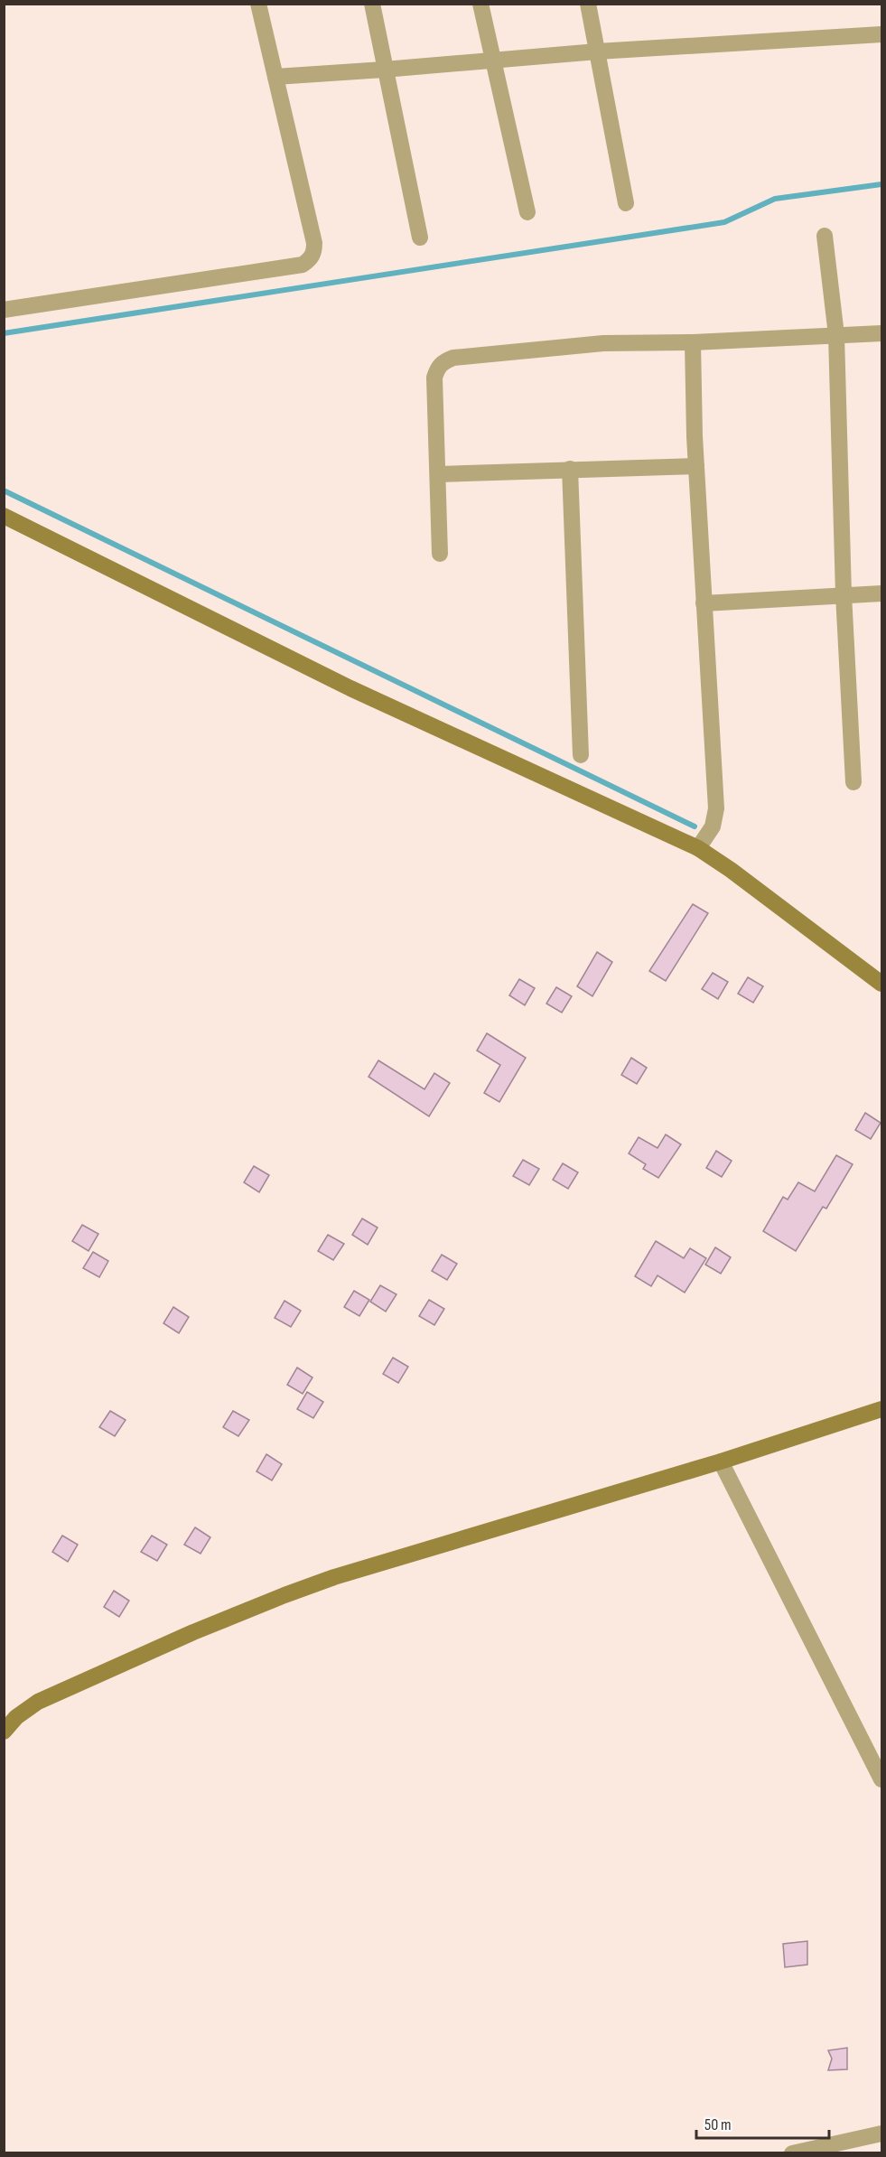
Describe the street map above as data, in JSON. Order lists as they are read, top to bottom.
{
  "scale_bar": "50 m"
}
